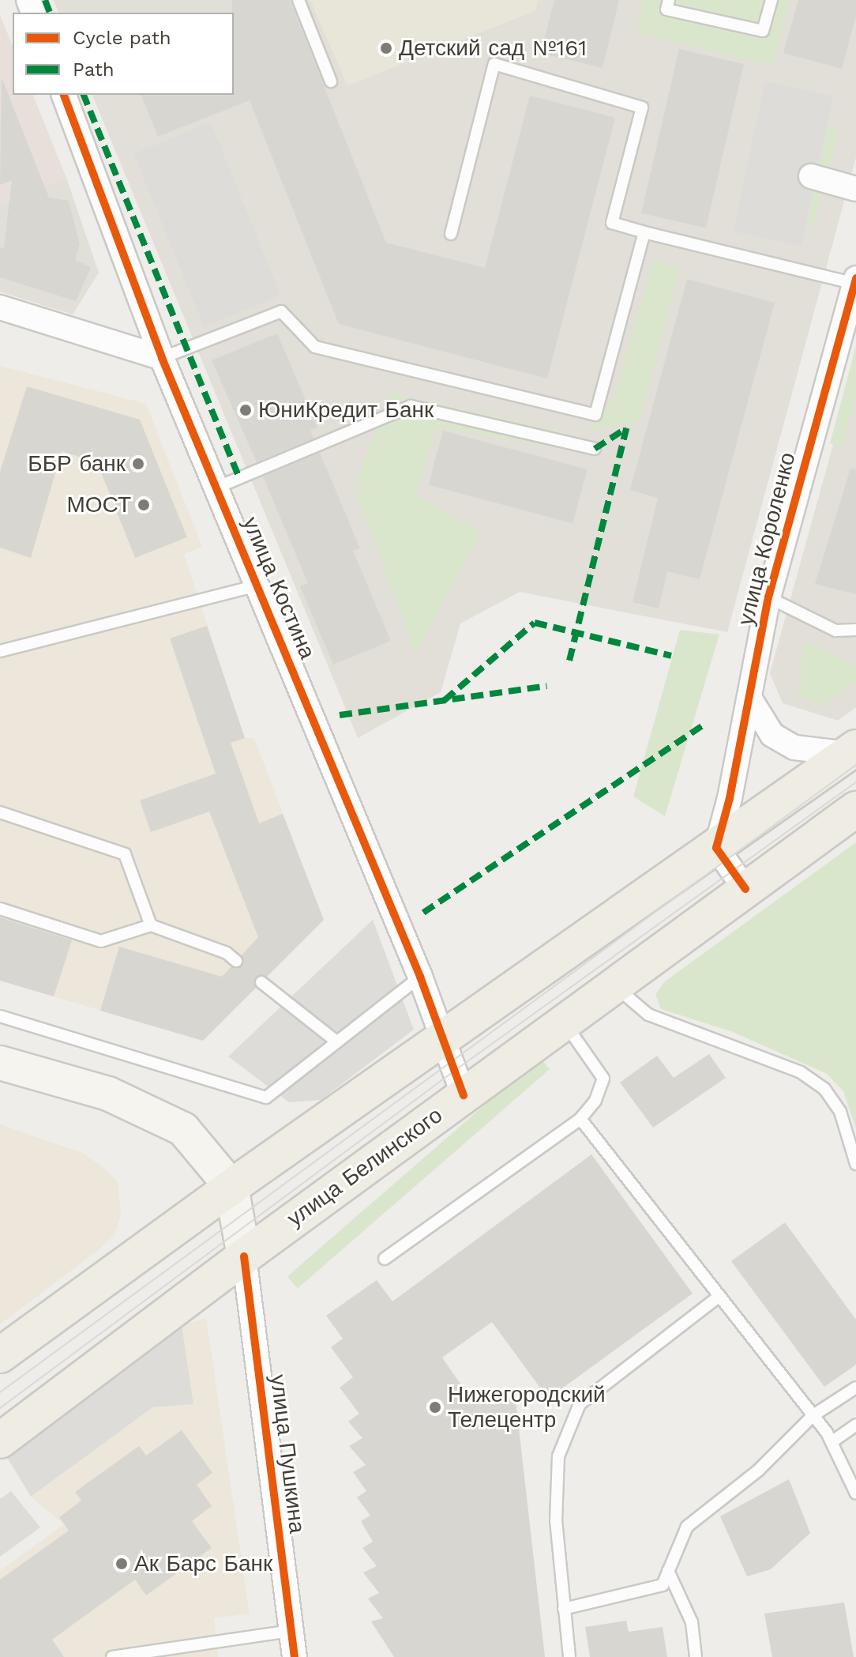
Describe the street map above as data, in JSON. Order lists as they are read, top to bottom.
{
  "streets": {
    "main road": ["улица Белинского"],
    "street": ["улица Короленко", "улица Костина", "улица Пушкина"]
  },
  "crossings": [
    ["улица Костина", "улица Белинского"],
    ["улица Белинского", "улица Пушкина"]
  ],
  "places": [
    "Детский сад №161",
    "ЮниКредит Банк",
    "ББР банк",
    "МОСТ",
    "Нижегородский Телецентр",
    "Ак Барс Банк"
  ],
  "legend": ["Cycle path", "Path"]
}
